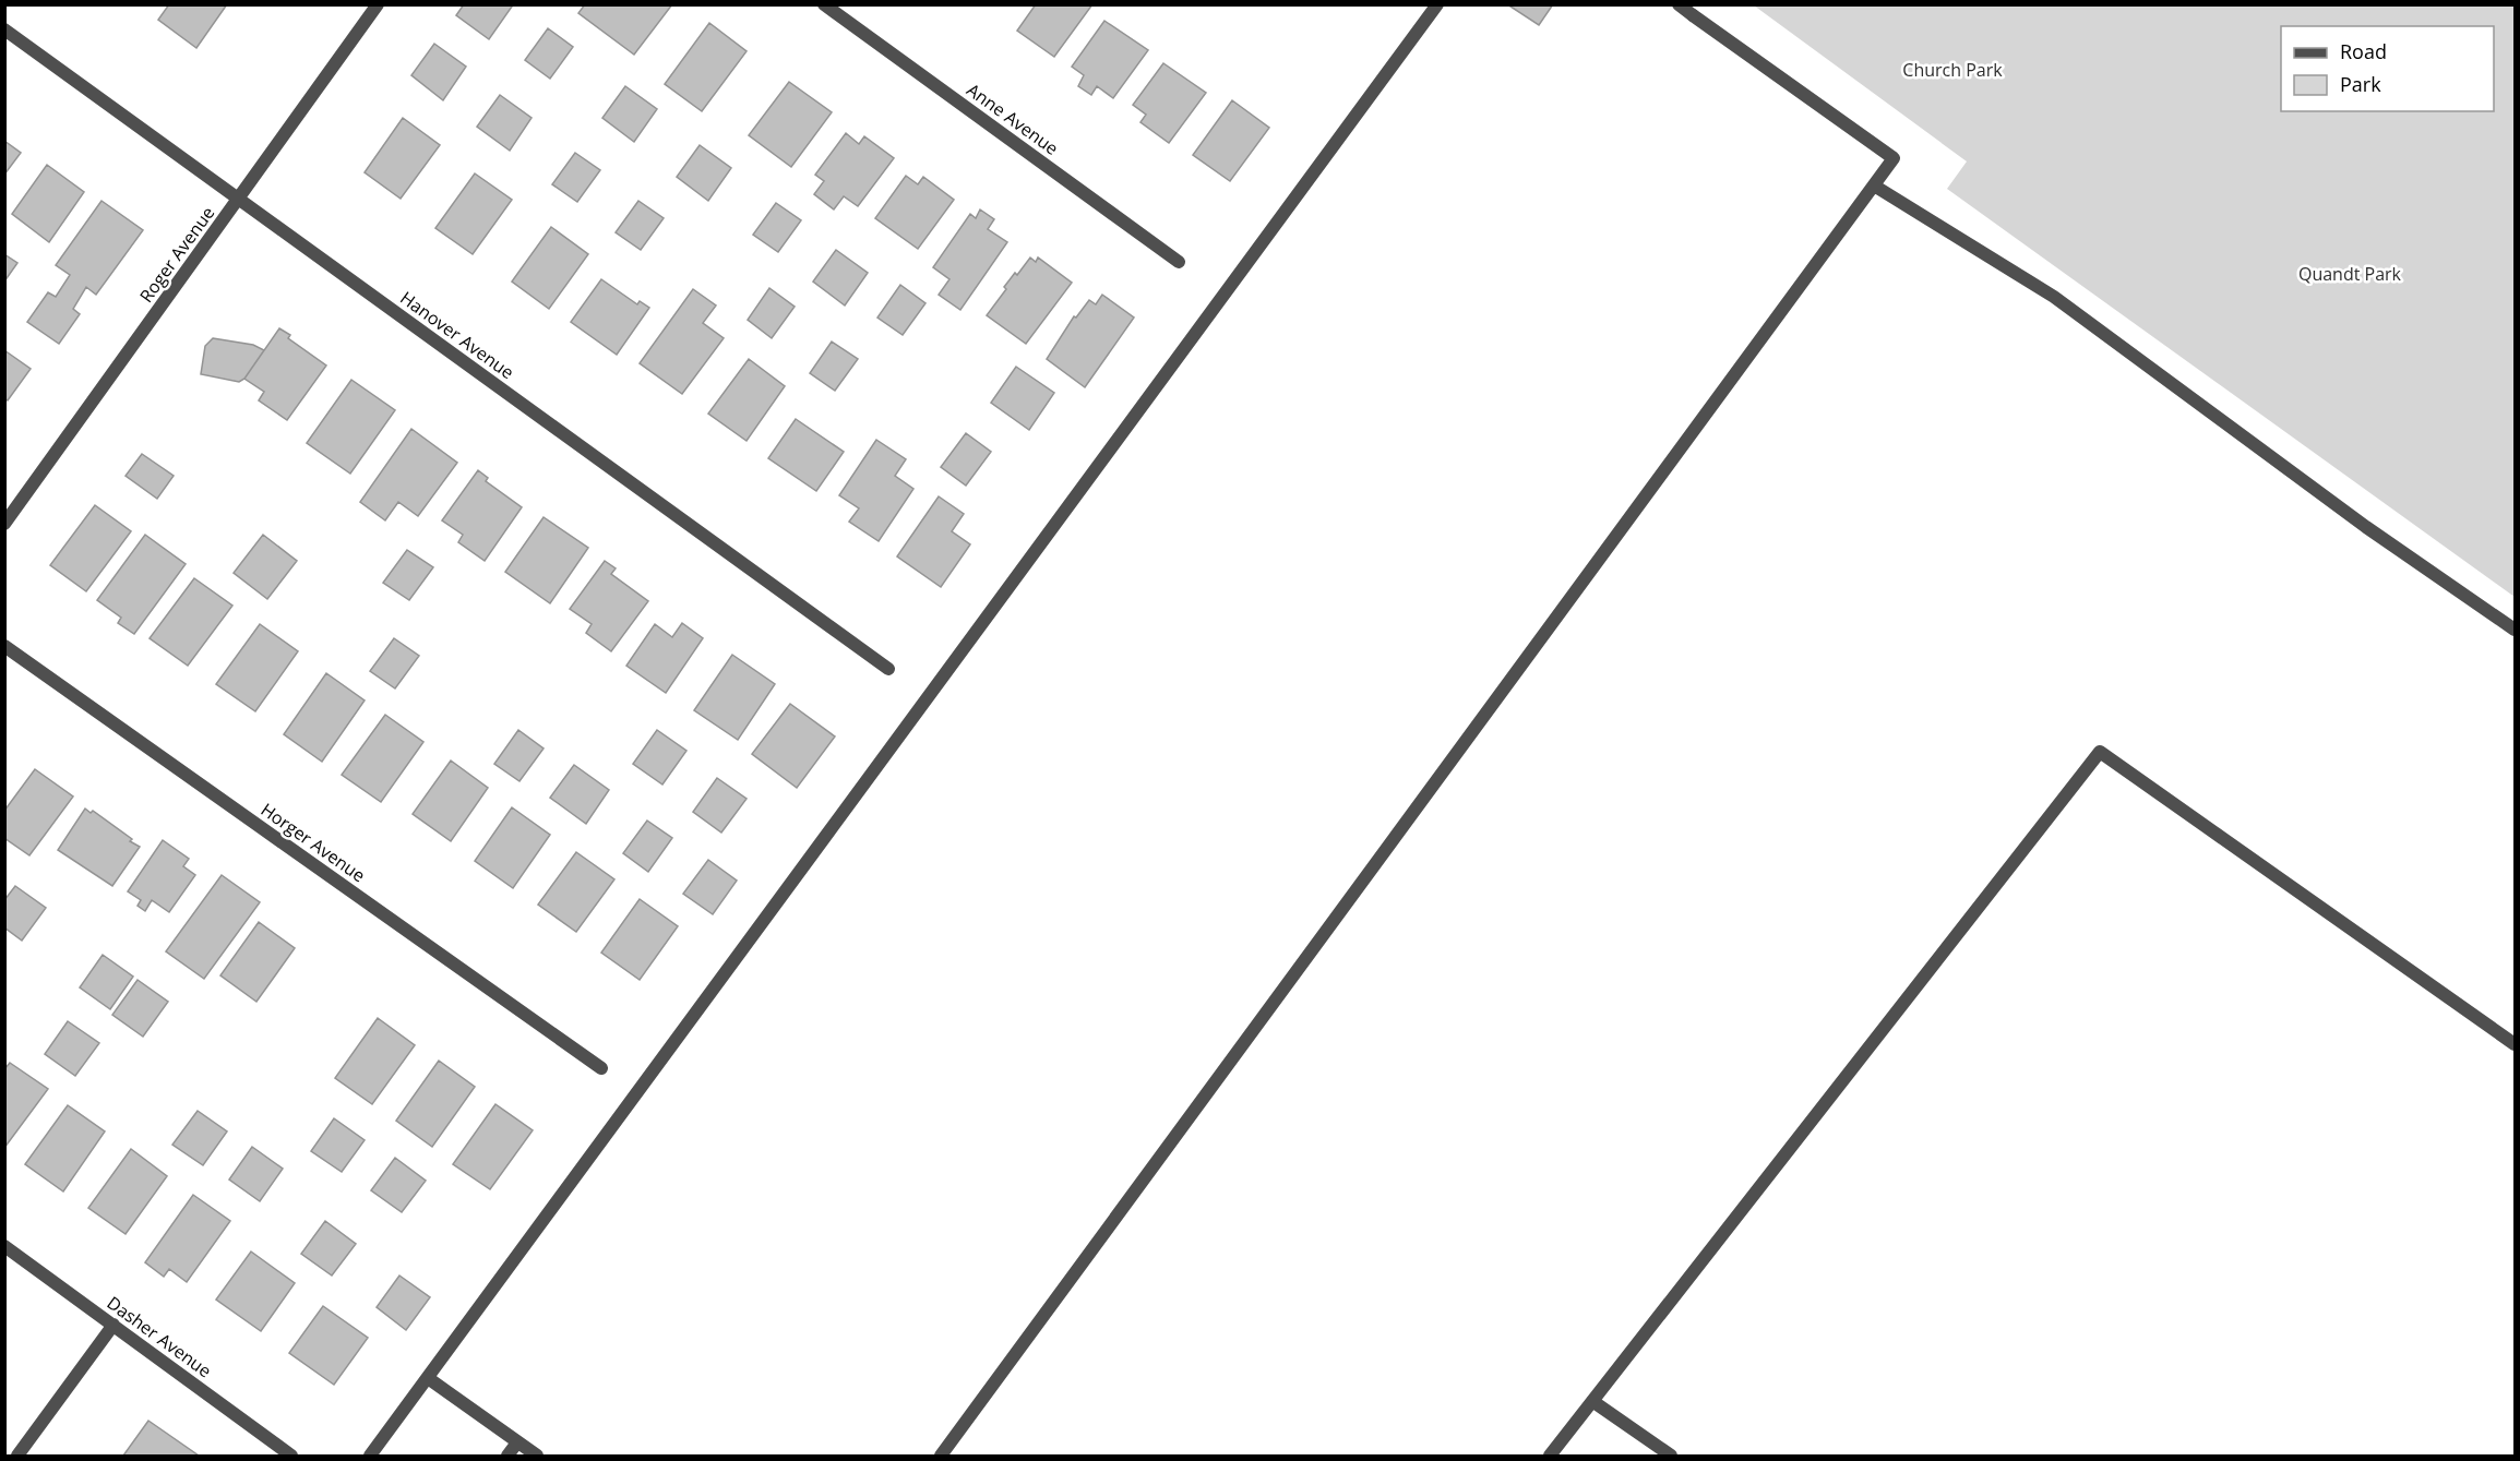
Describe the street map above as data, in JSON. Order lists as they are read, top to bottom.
{
  "streets": {
    "street": [
      "Anne Avenue",
      "Roger Avenue",
      "Hanover Avenue",
      "Horger Avenue",
      "Dasher Avenue"
    ]
  },
  "crossings": [
    ["Roger Avenue", "Hanover Avenue"]
  ],
  "parks": ["Church Park", "Quandt Park"],
  "legend": ["Road", "Park"]
}
